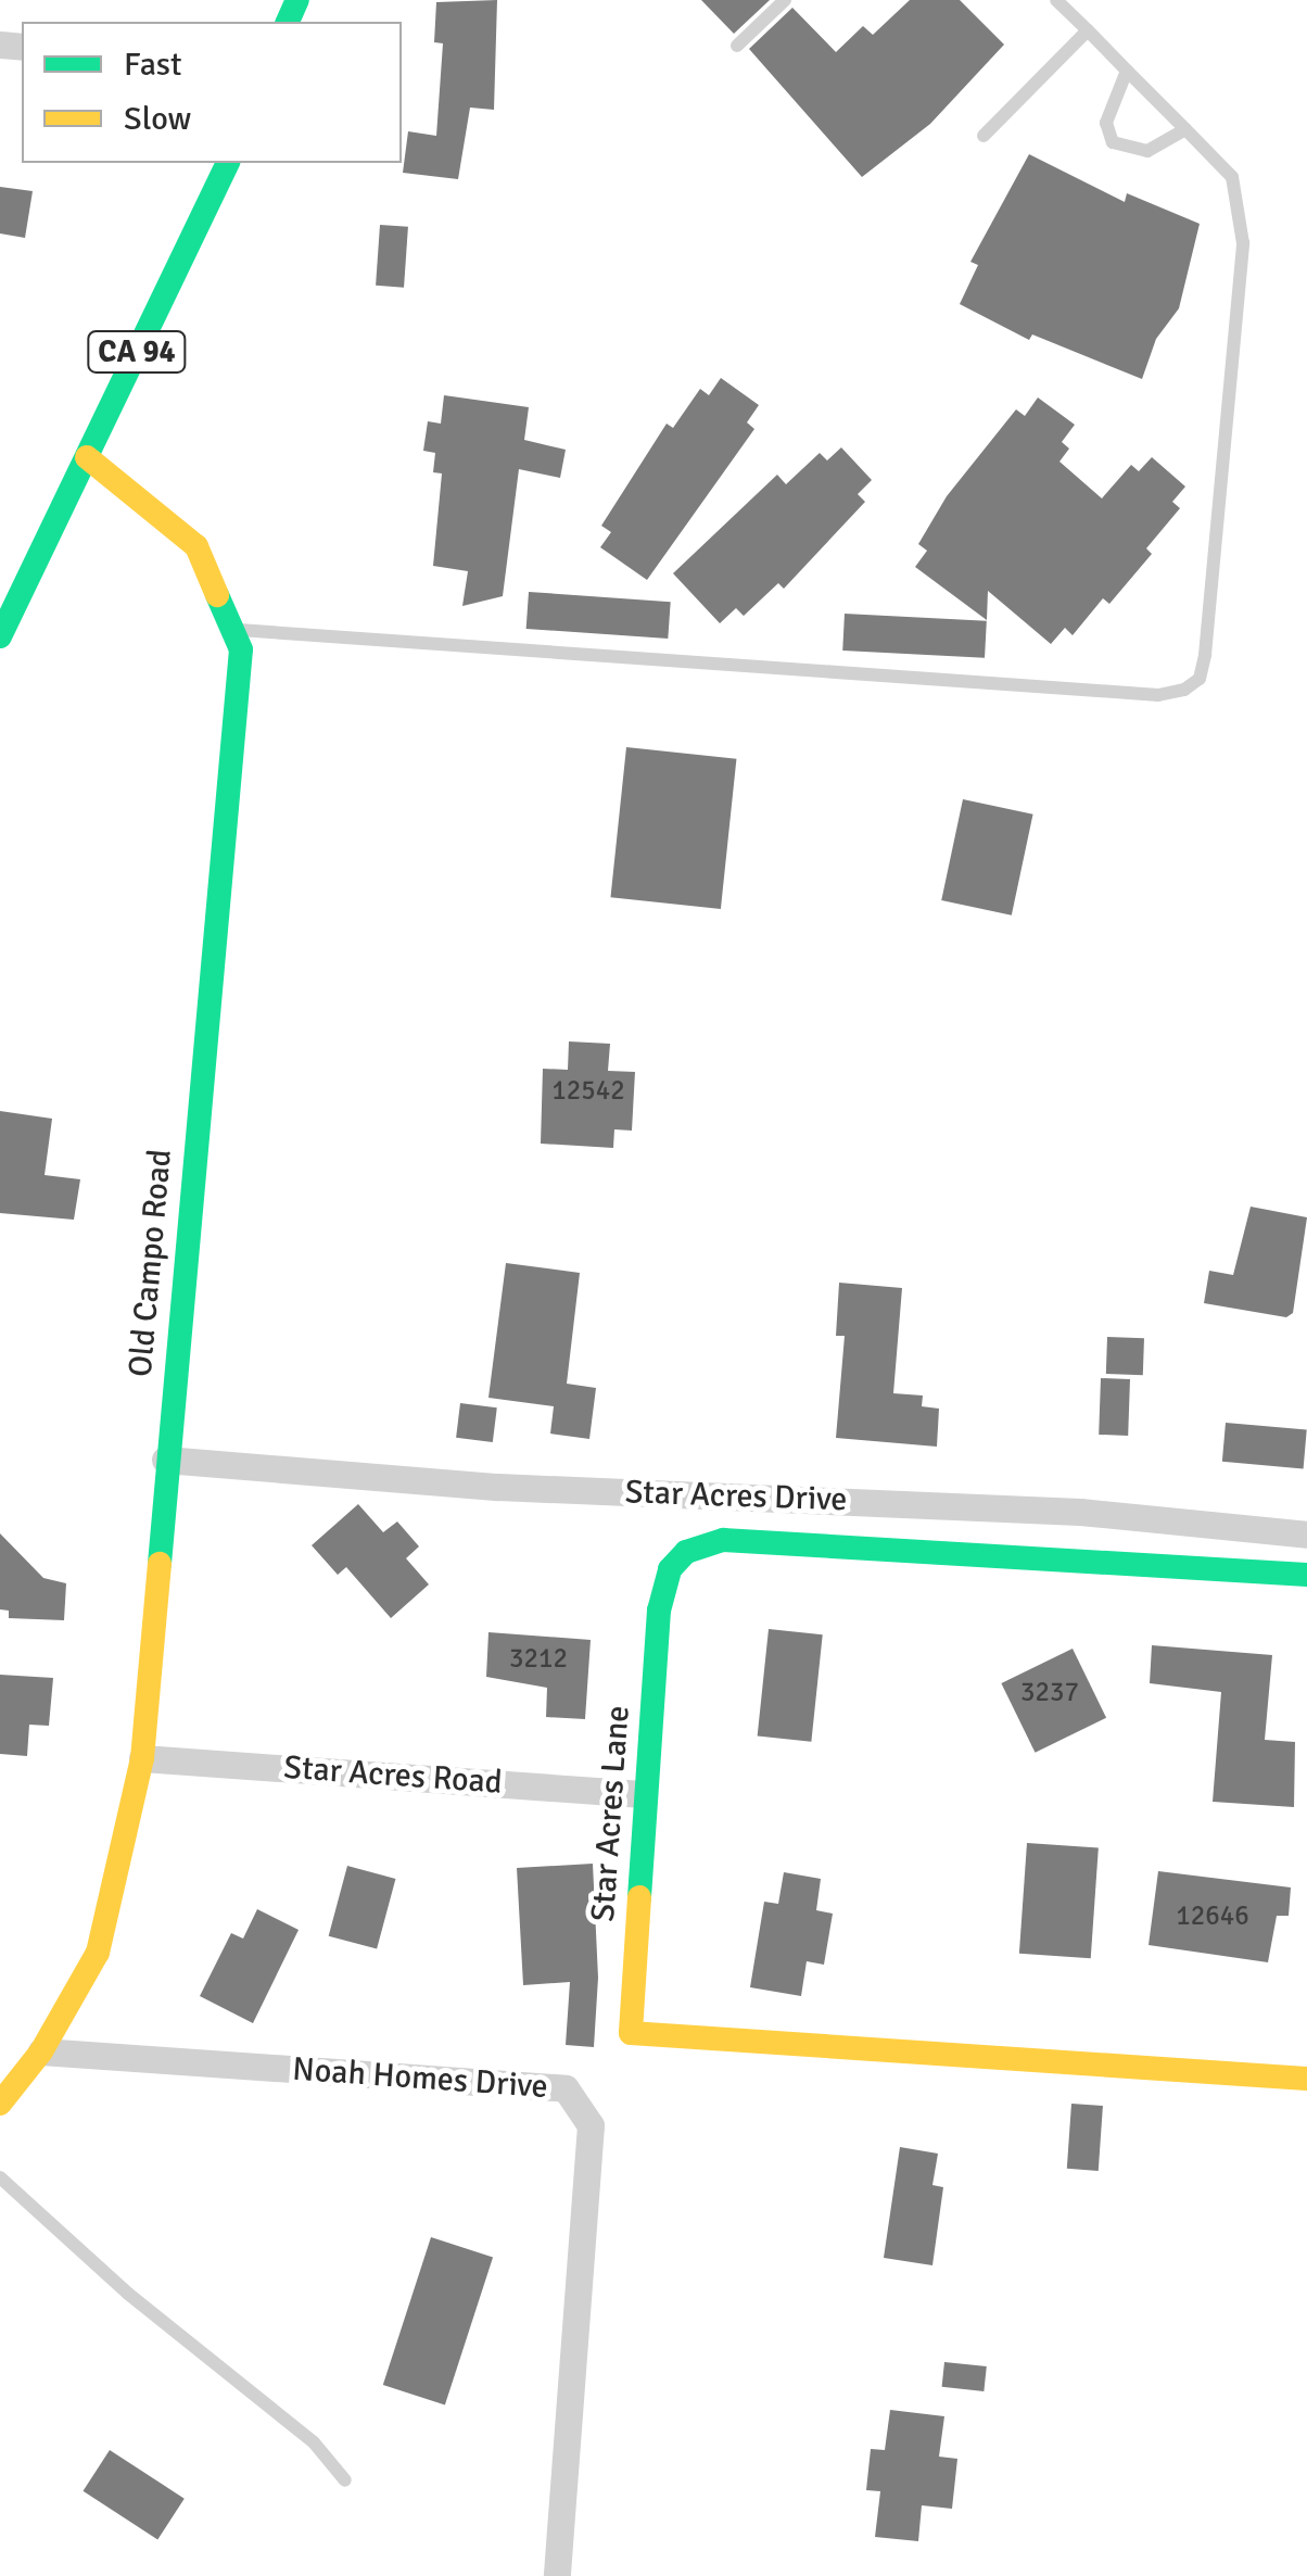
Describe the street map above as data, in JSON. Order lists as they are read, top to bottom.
{
  "streets": {
    "main road": ["CA 94", "Old Campo Road", "Star Acres Lane"],
    "street": ["Star Acres Drive", "Star Acres Road", "Noah Homes Drive"]
  },
  "crossings": [
    ["CA 94", "Old Campo Road"],
    ["Old Campo Road", "Star Acres Drive"],
    ["Old Campo Road", "Star Acres Road"],
    ["Old Campo Road", "Noah Homes Drive"],
    ["Star Acres Road", "Star Acres Lane"]
  ],
  "house_numbers": [
    "12542",
    "3212",
    "3237",
    "12646"
  ],
  "legend": ["Fast", "Slow"]
}
